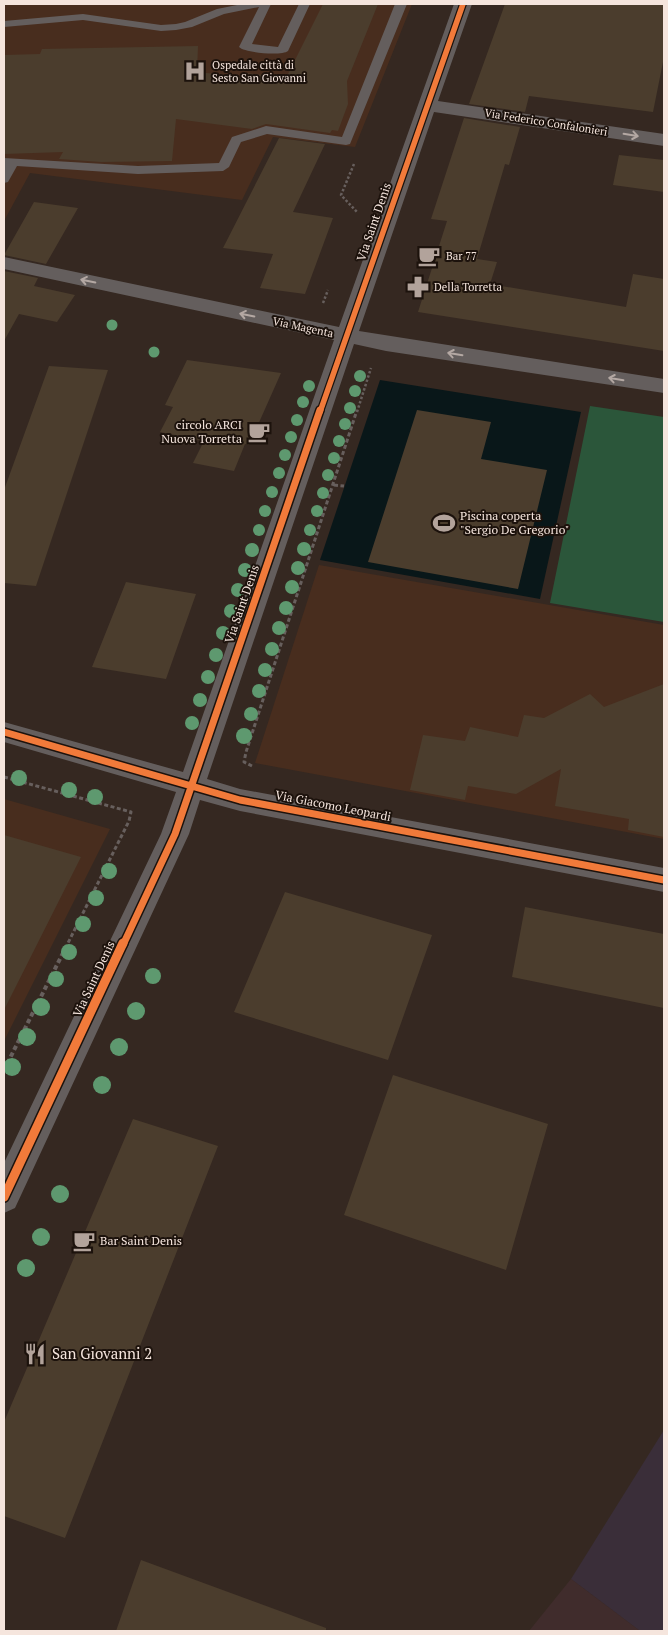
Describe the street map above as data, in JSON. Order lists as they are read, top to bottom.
{
  "streets": {
    "street": [
      "Via Federico Confalonieri",
      "Via Saint Denis",
      "Via Magenta",
      "Via Giacomo Leopardi"
    ]
  },
  "crossings": [
    ["Via Federico Confalonieri", "Via Saint Denis"],
    ["Via Saint Denis", "Via Magenta"],
    ["Via Saint Denis", "Via Giacomo Leopardi"]
  ],
  "one_way": ["Via Federico Confalonieri", "Via Magenta"],
  "places": {
    "hospital": ["Ospedale città di Sesto San Giovanni"],
    "cafe": ["Bar 77", "circolo ARCI Nuova Torretta", "Bar Saint Denis"],
    "pharmacy": ["Della Torretta"],
    "sports": ["Piscina coperta \"Sergio De Gregorio\""],
    "restaurant": ["San Giovanni 2"]
  }
}
